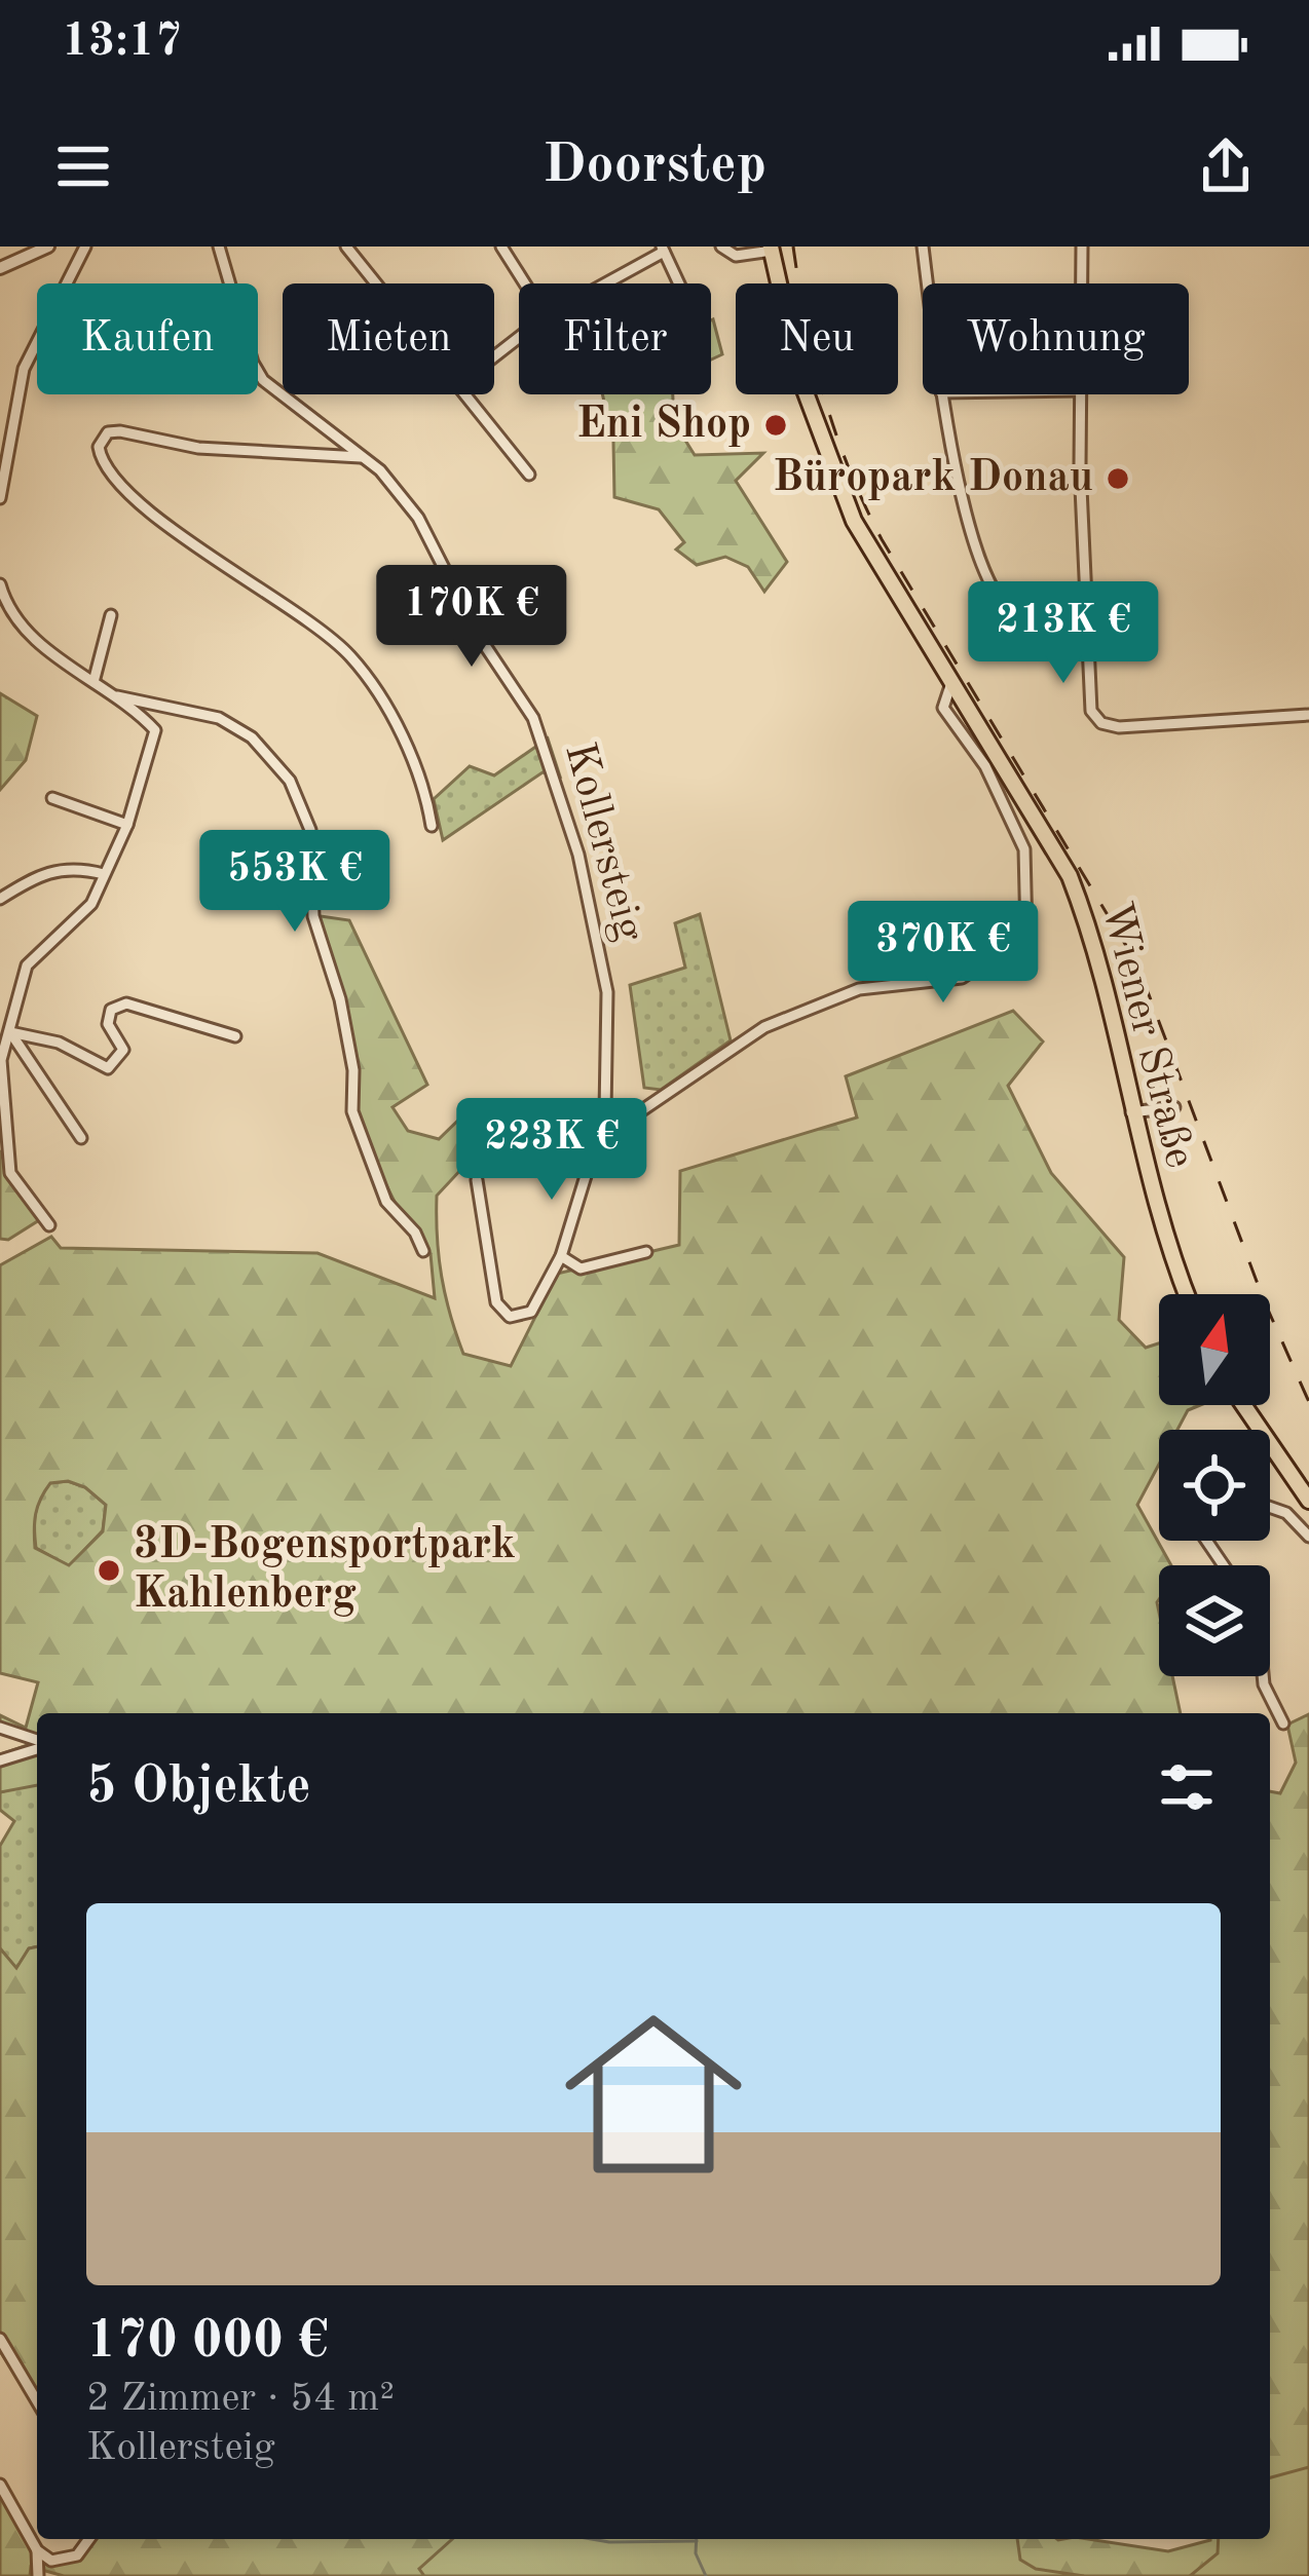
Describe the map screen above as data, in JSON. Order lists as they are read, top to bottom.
{
  "streets": {
    "main road": ["Wiener Straße"],
    "street": ["Kollersteig"]
  },
  "places": ["Eni Shop", "Büropark Donau", "3D-Bogensportpark Kahlenberg"],
  "north": "top",
  "page": {
    "status": "13:17",
    "header": "Doorstep",
    "chip": [
      "Kaufen",
      "Mieten",
      "Filter",
      "Neu",
      "Wohnung"
    ],
    "price": [
      "170K €",
      "213K €",
      "553K €",
      "370K €",
      "223K €"
    ],
    "heading": "5 Objekte",
    "list": [
      {
        "name": "170 000 €",
        "note": "2 Zimmer · 54 m² · Kollersteig"
      }
    ]
  }
}
